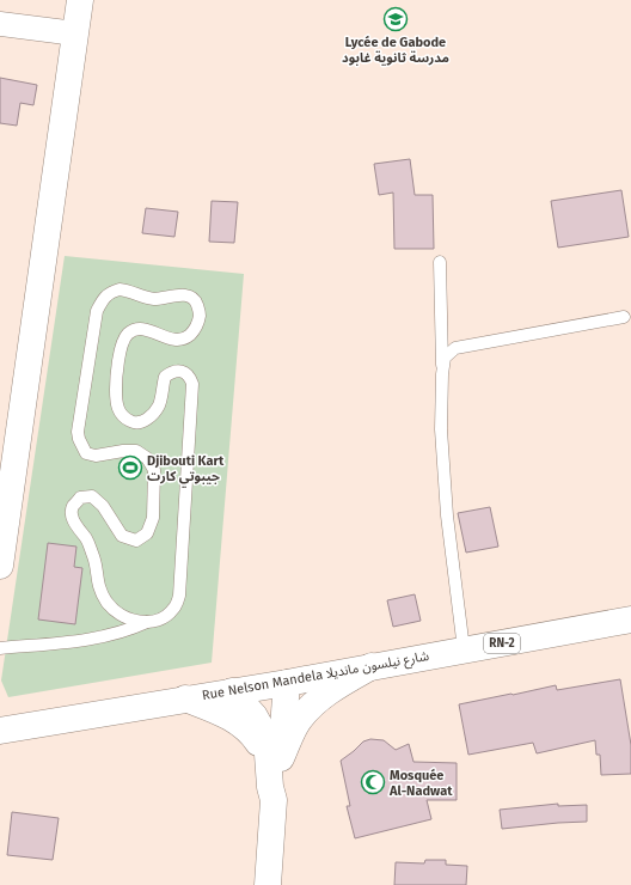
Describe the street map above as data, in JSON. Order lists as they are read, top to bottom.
{
  "streets": {
    "main road": ["RN-2", "Rue Nelson Mandela شارع نيلسون مانديلا"]
  },
  "places": {
    "school or university": ["Lycée de Gabode مدرسة ثانوية غابود"],
    "sports": ["Djibouti Kart جيبوتي كارت"],
    "mosque": ["Mosquée Al-Nadwat"]
  }
}
